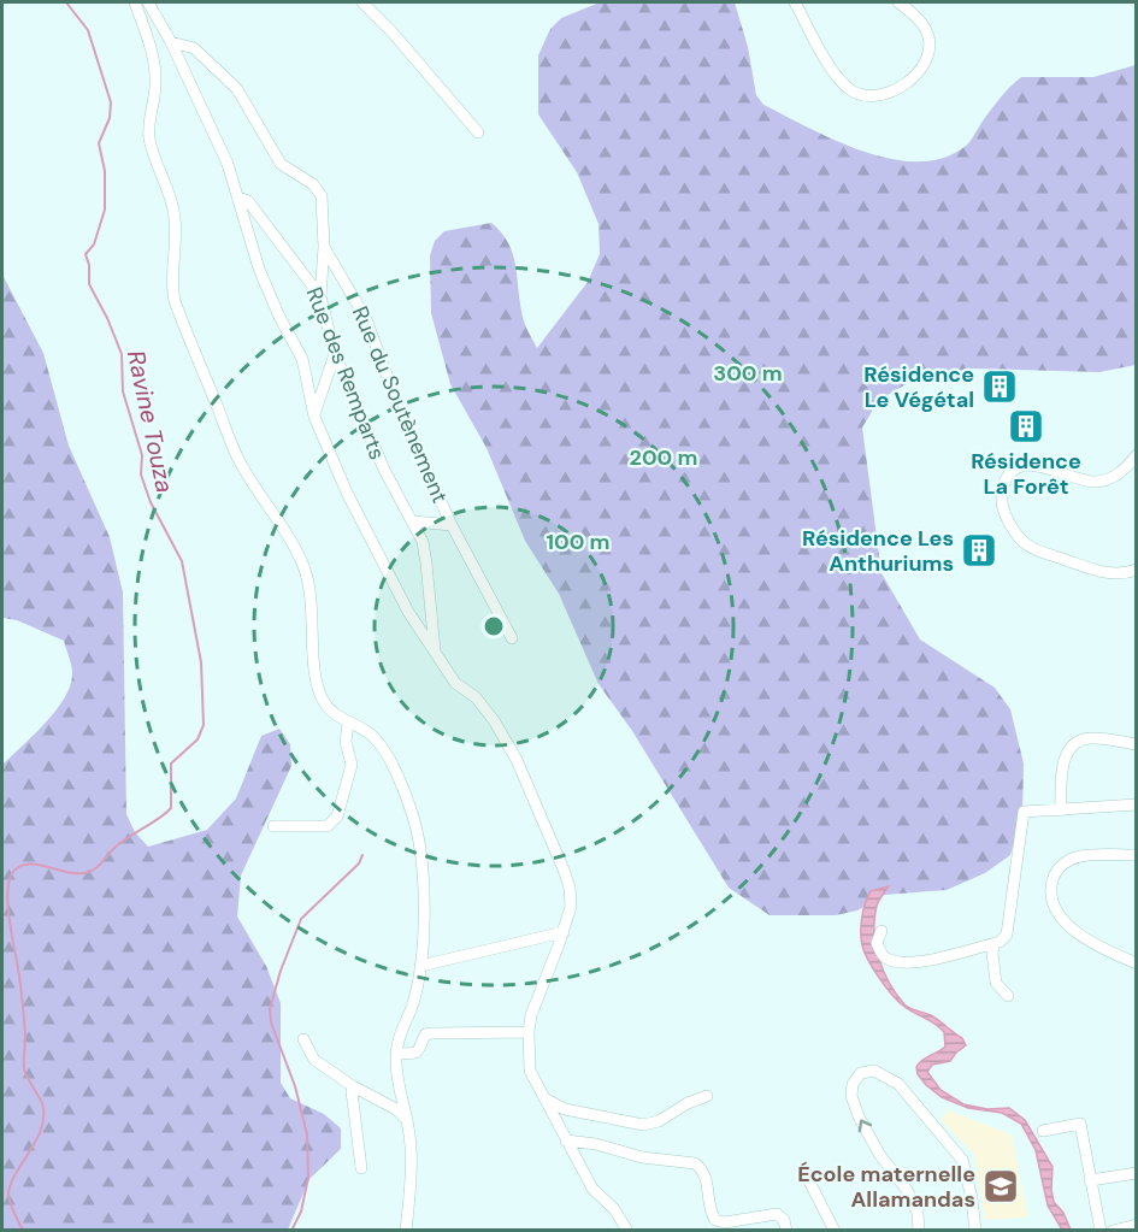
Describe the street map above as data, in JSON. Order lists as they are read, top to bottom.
{
  "streets": {
    "street": ["Rue des Remparts", "Rue du Soutènement"]
  },
  "water": ["Ravine Touza"],
  "places": {
    "building": ["Résidence Le Végétal", "Résidence La Forêt", "Résidence Les Anthuriums"],
    "school or university": ["École maternelle Allamandas"]
  },
  "rings": ["300 m", "200 m", "100 m"]
}
